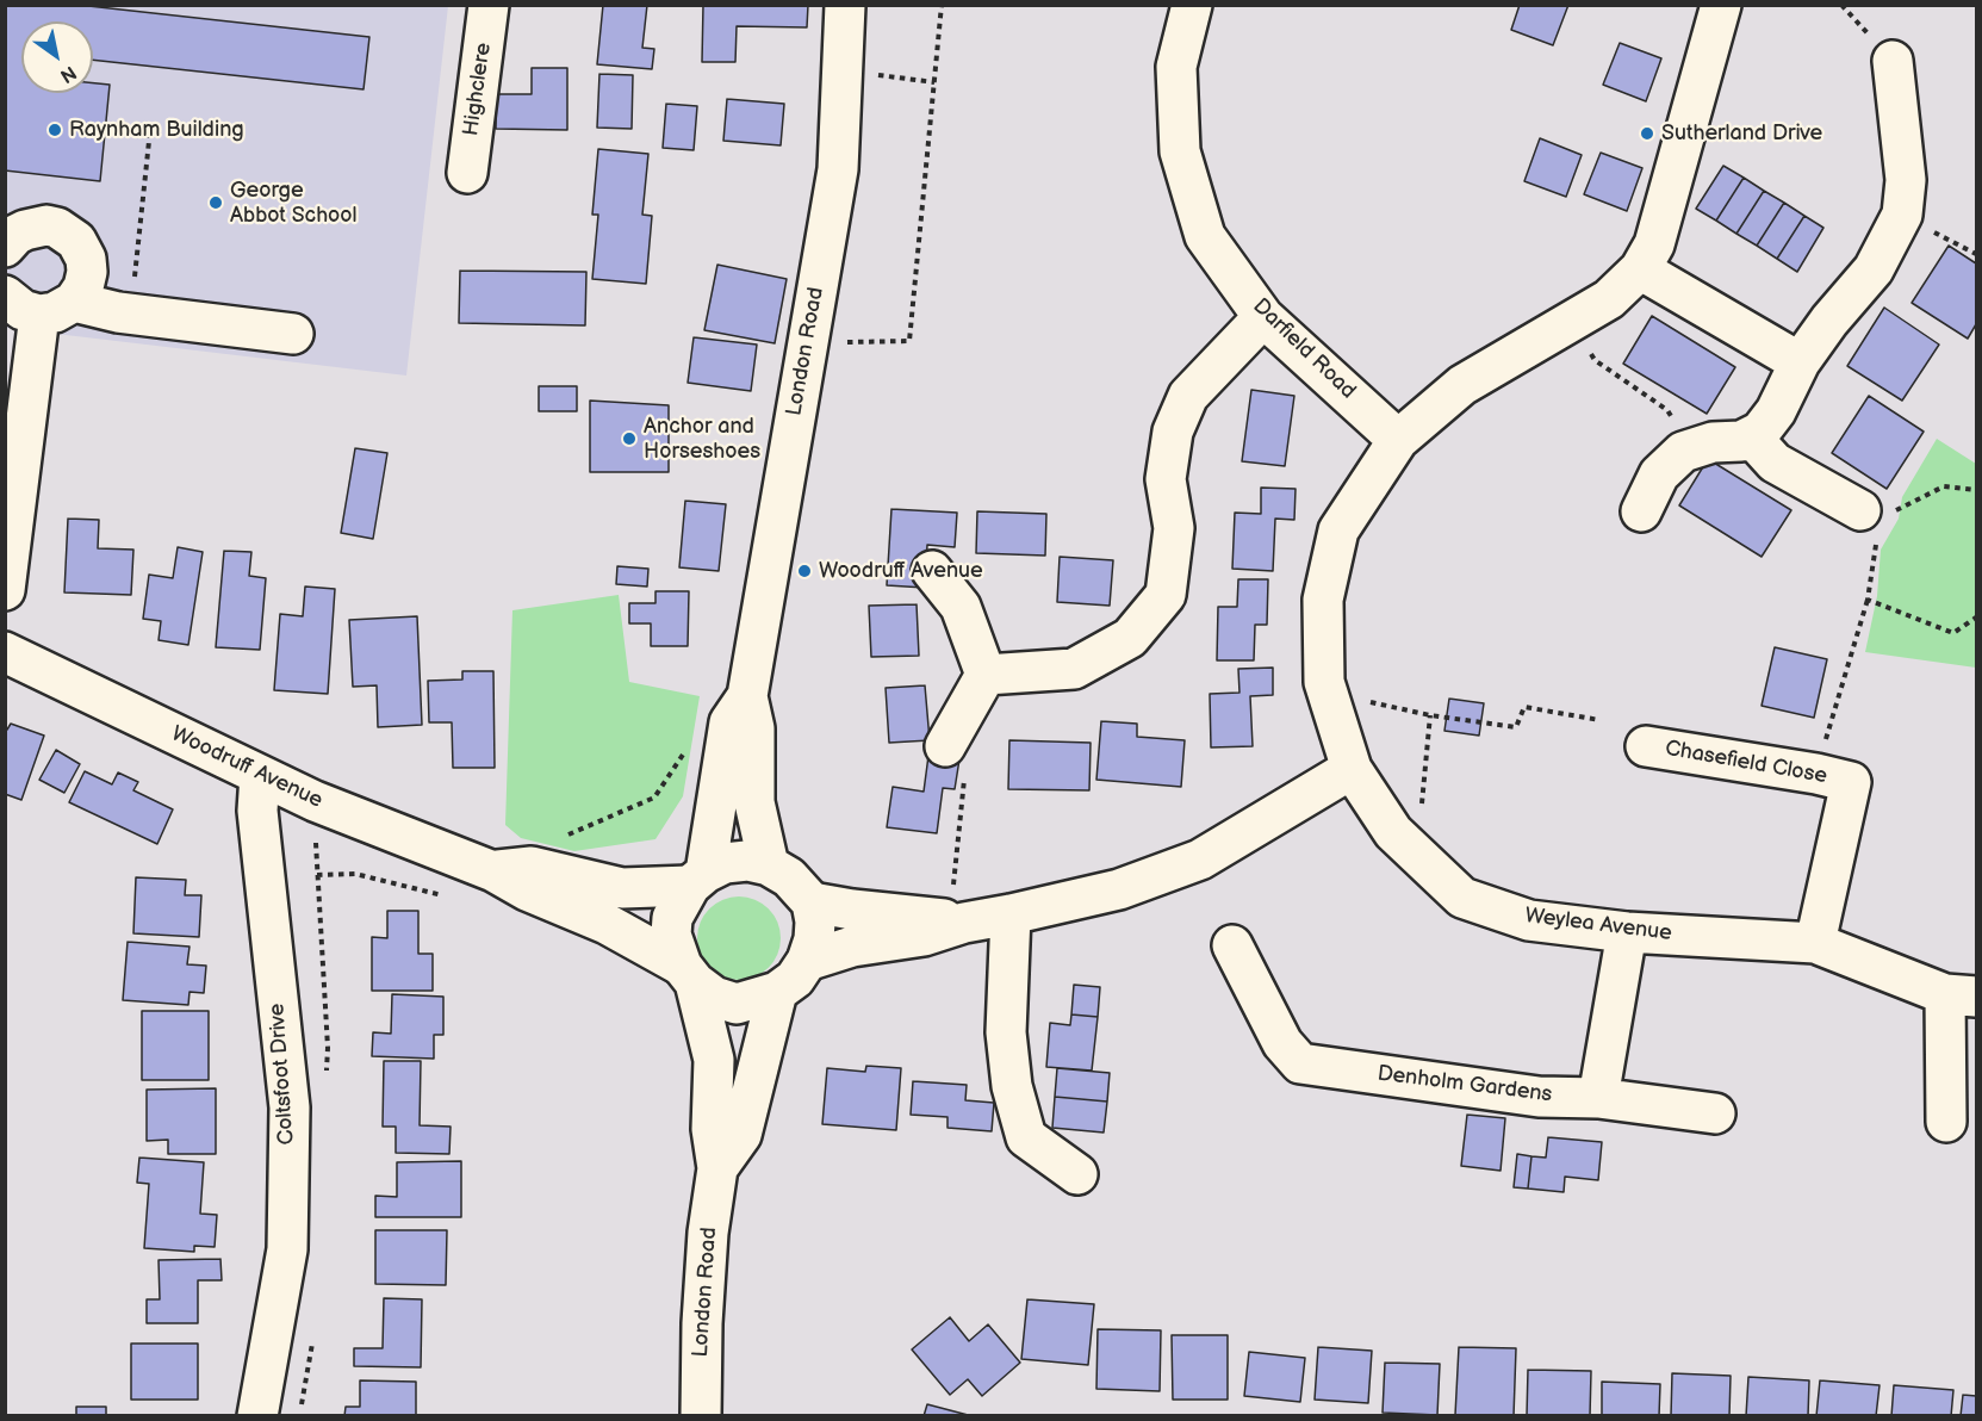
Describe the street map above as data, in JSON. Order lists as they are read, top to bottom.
{
  "streets": {
    "street": [
      "Highclere",
      "Darfield Road",
      "London Road",
      "Chasefield Close",
      "Woodruff Avenue",
      "Weylea Avenue",
      "Coltsfoot Drive",
      "Denholm Gardens"
    ]
  },
  "crossings": [
    ["London Road", "Woodruff Avenue"],
    ["Chasefield Close", "Weylea Avenue"],
    ["Woodruff Avenue", "Coltsfoot Drive"]
  ],
  "places": [
    "Raynham Building",
    "Sutherland Drive",
    "George Abbot School",
    "Anchor and Horseshoes",
    "Woodruff Avenue"
  ],
  "north": "bottom right"
}
